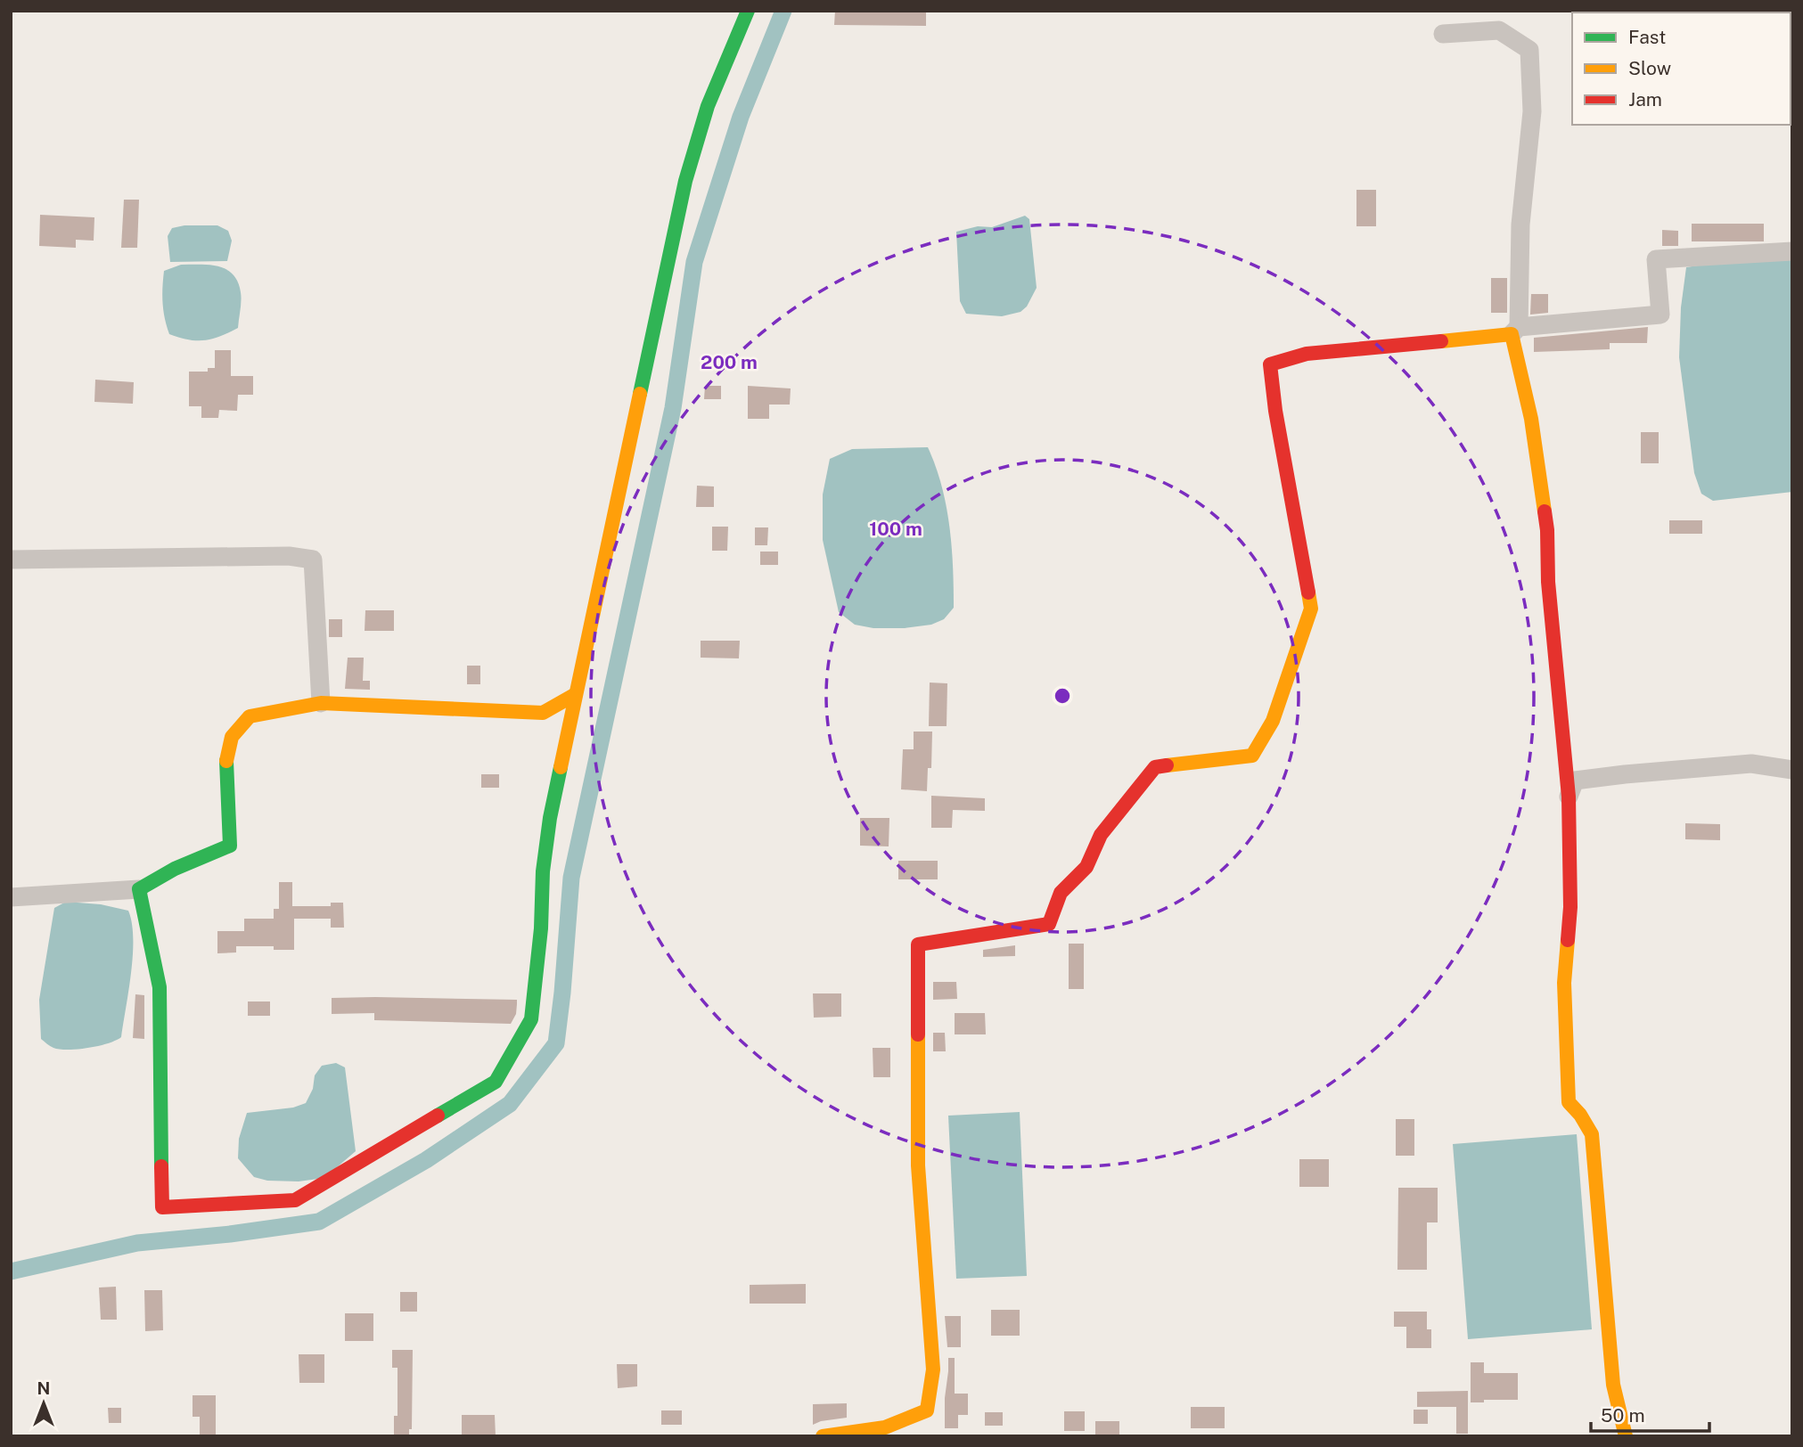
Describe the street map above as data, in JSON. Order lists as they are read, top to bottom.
{
  "legend": ["Fast", "Slow", "Jam"],
  "scale_bar": "50 m",
  "north": "top",
  "rings": ["200 m", "100 m"]
}
